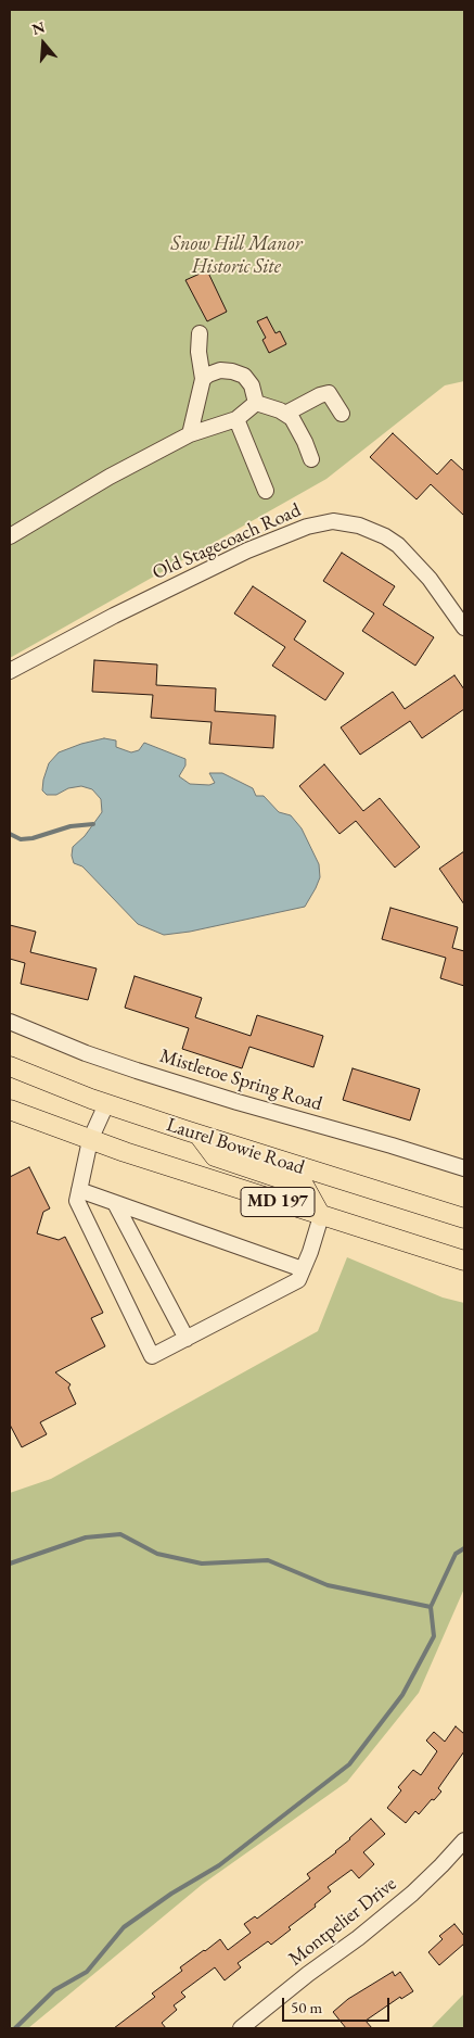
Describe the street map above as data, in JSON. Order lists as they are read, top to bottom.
{
  "streets": {
    "main road": ["Laurel Bowie Road", "MD 197"],
    "street": ["Old Stagecoach Road", "Mistletoe Spring Road", "Montpelier Drive"]
  },
  "parks": ["Snow Hill Manor Historic Site"],
  "scale_bar": "50 m",
  "north": "top"
}
